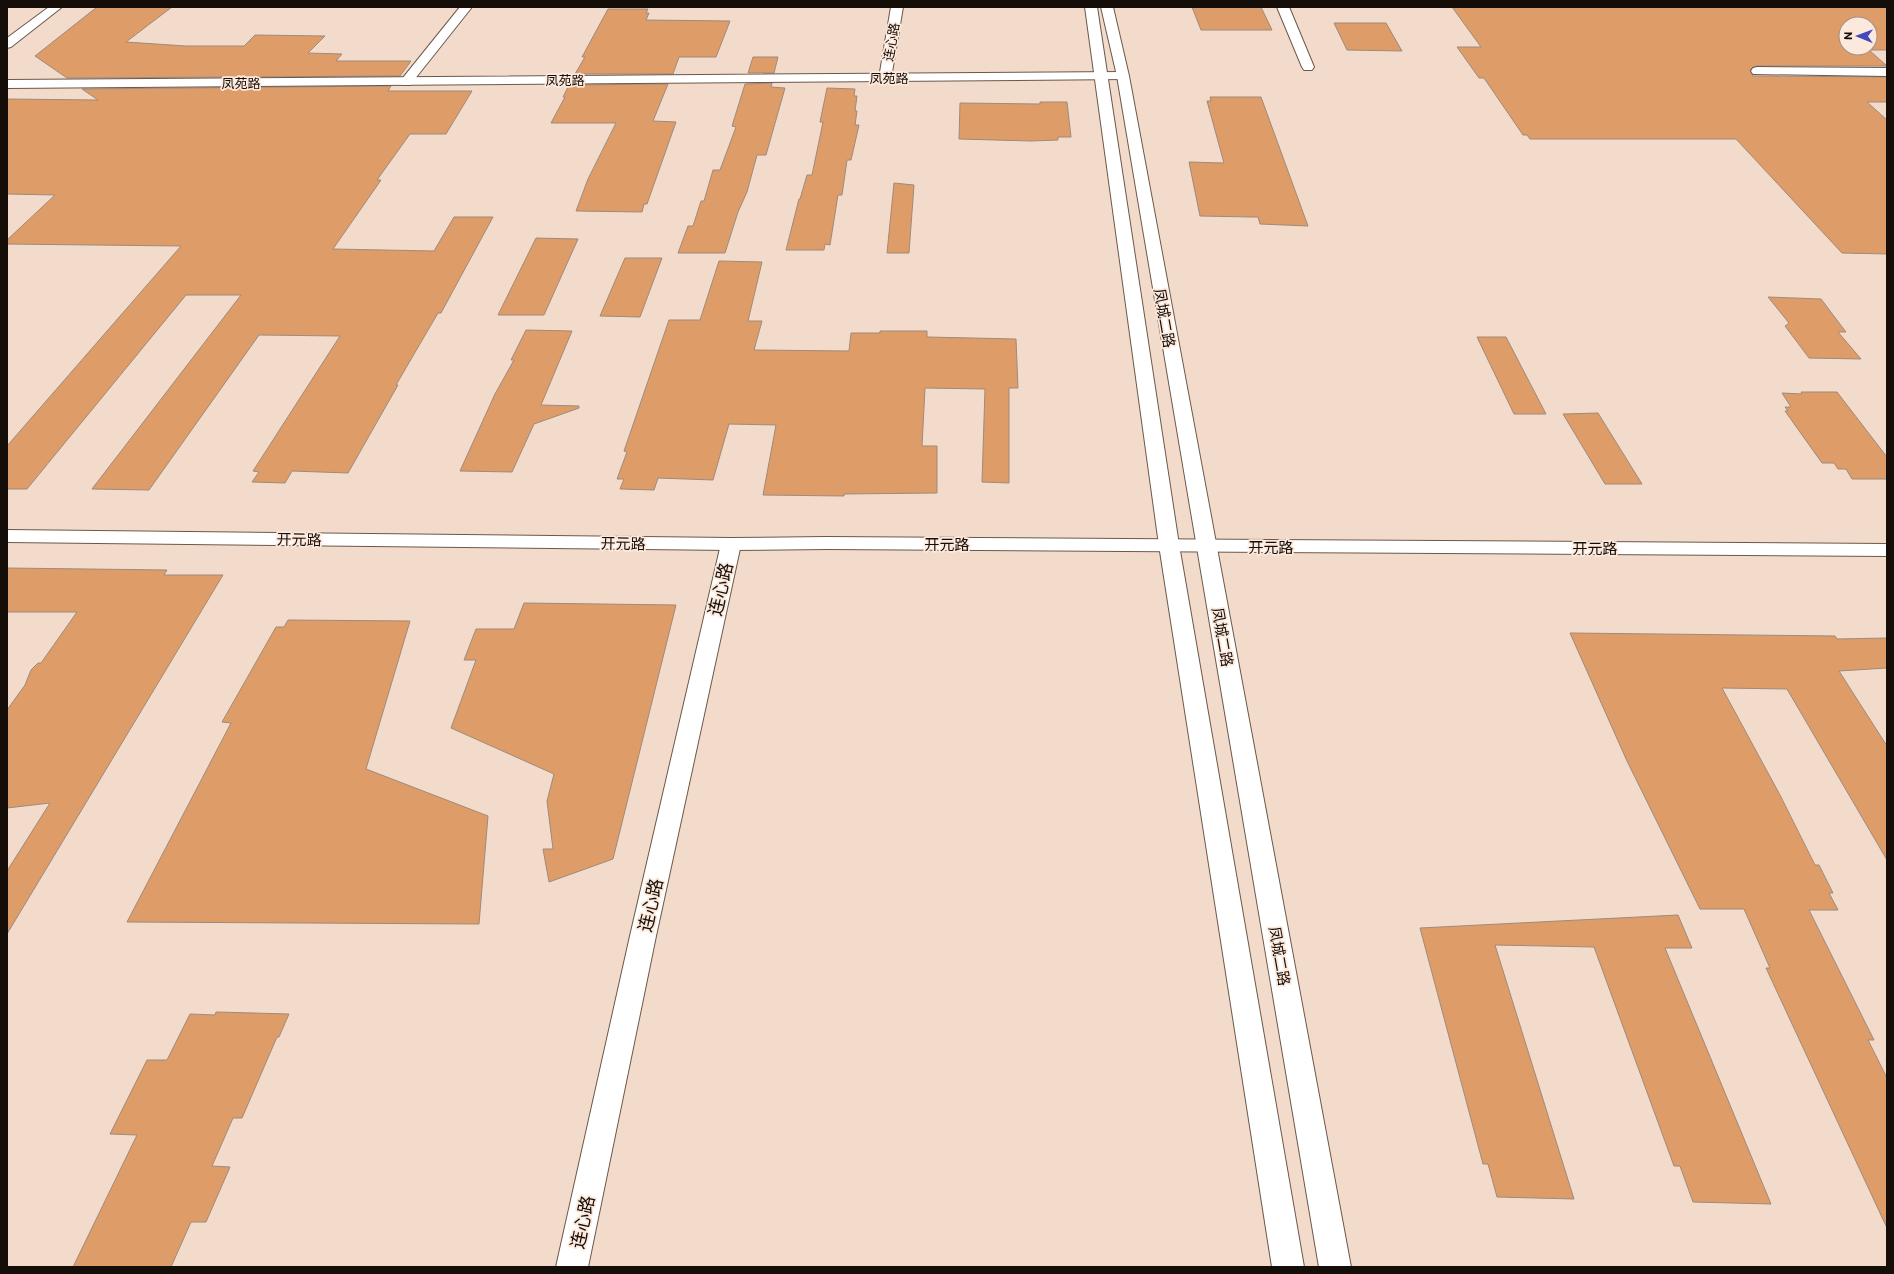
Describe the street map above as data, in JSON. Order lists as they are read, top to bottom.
{
  "streets": {
    "street": [
      "连心路",
      "凤苑路",
      "凤城二路",
      "开元路"
    ]
  },
  "crossings": [
    ["连心路", "凤苑路"],
    ["连心路", "开元路"],
    ["凤苑路", "凤城二路"],
    ["凤城二路", "开元路"]
  ],
  "north": "left"
}
